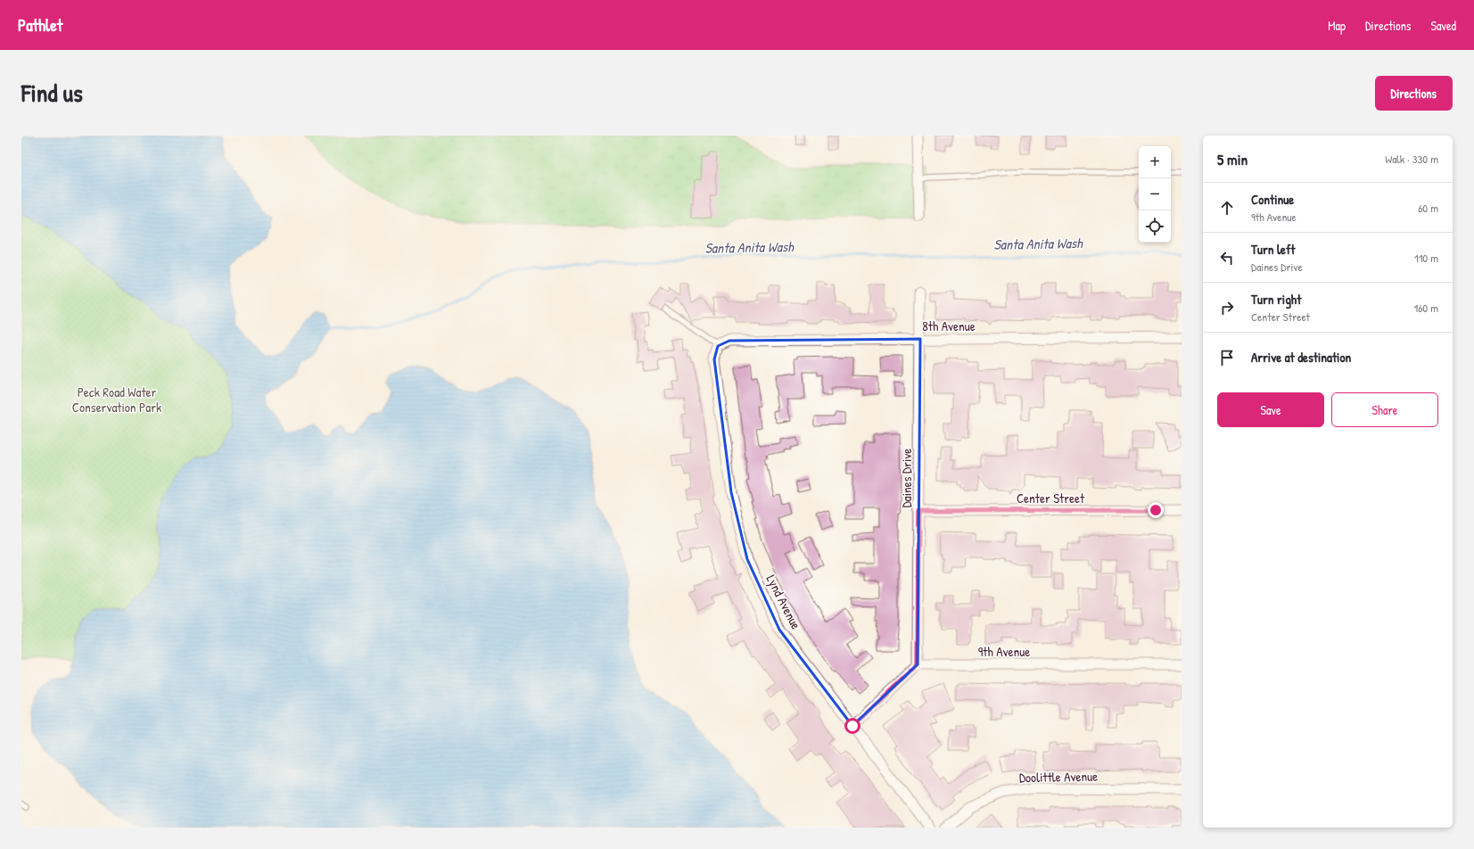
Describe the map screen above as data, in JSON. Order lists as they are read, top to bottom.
{
  "streets": {
    "street": [
      "8th Avenue",
      "Daines Drive",
      "Center Street",
      "Lynd Avenue",
      "9th Avenue",
      "Doolittle Avenue"
    ]
  },
  "crossings": [
    ["8th Avenue", "Daines Drive"],
    ["8th Avenue", "Lynd Avenue"],
    ["Daines Drive", "Center Street"],
    ["Daines Drive", "9th Avenue"]
  ],
  "water": ["Santa Anita Wash"],
  "parks": ["Peck Road Water Conservation Park"],
  "page": {
    "header": "Pathlet",
    "nav": ["Map", "Directions", "Saved"],
    "title": "Find us",
    "buttons": [
      "Directions",
      ["Save", "Share"]
    ],
    "heading": ["5 min", "Walk · 330 m"],
    "map_buttons": ["+", "−"],
    "list": [
      ["Continue", "9th Avenue", "60 m"],
      ["Turn left", "Daines Drive", "110 m"],
      ["Turn right", "Center Street", "160 m"],
      "Arrive at destination"
    ]
  }
}
